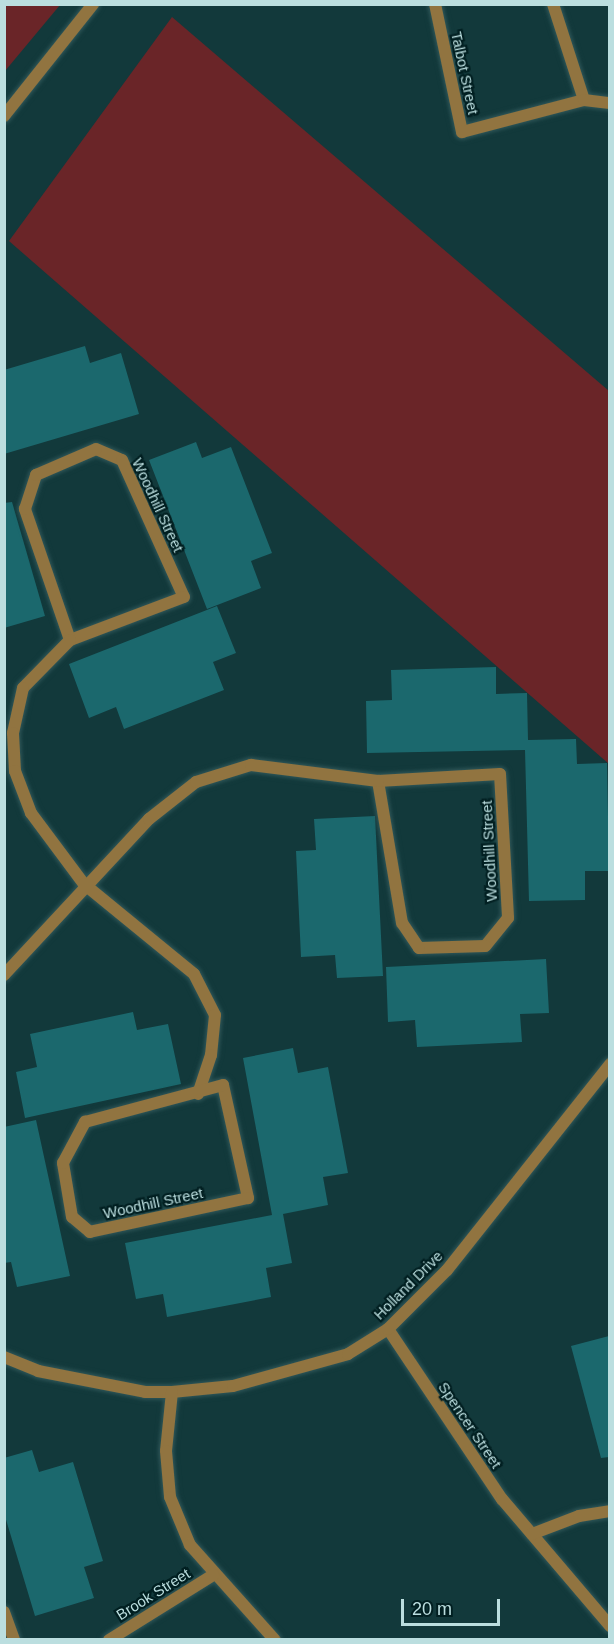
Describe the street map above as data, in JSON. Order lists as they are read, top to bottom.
{
  "streets": {
    "street": [
      "Talbot Street",
      "Woodhill Street",
      "Holland Drive",
      "Spencer Street",
      "Brook Street"
    ]
  },
  "crossings": [
    ["Holland Drive", "Spencer Street"],
    ["Holland Drive", "Brook Street"]
  ],
  "scale_bar": "20 m"
}
